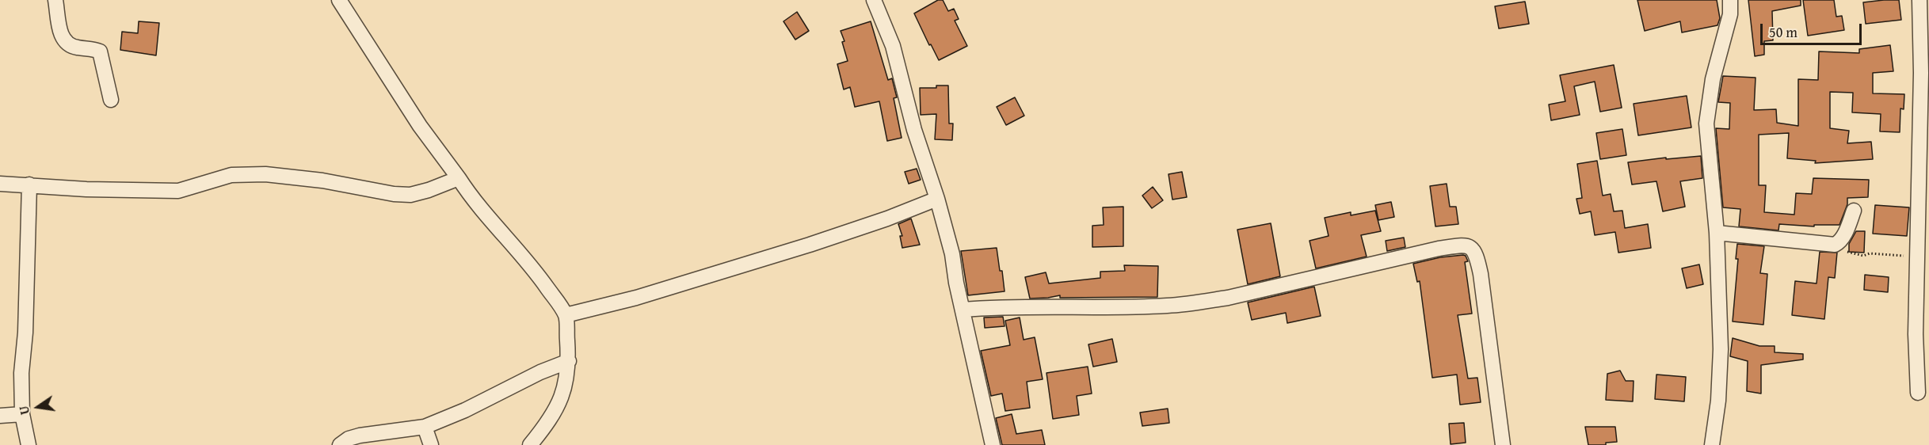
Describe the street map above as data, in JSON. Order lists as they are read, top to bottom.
{
  "scale_bar": "50 m",
  "north": "left"
}
